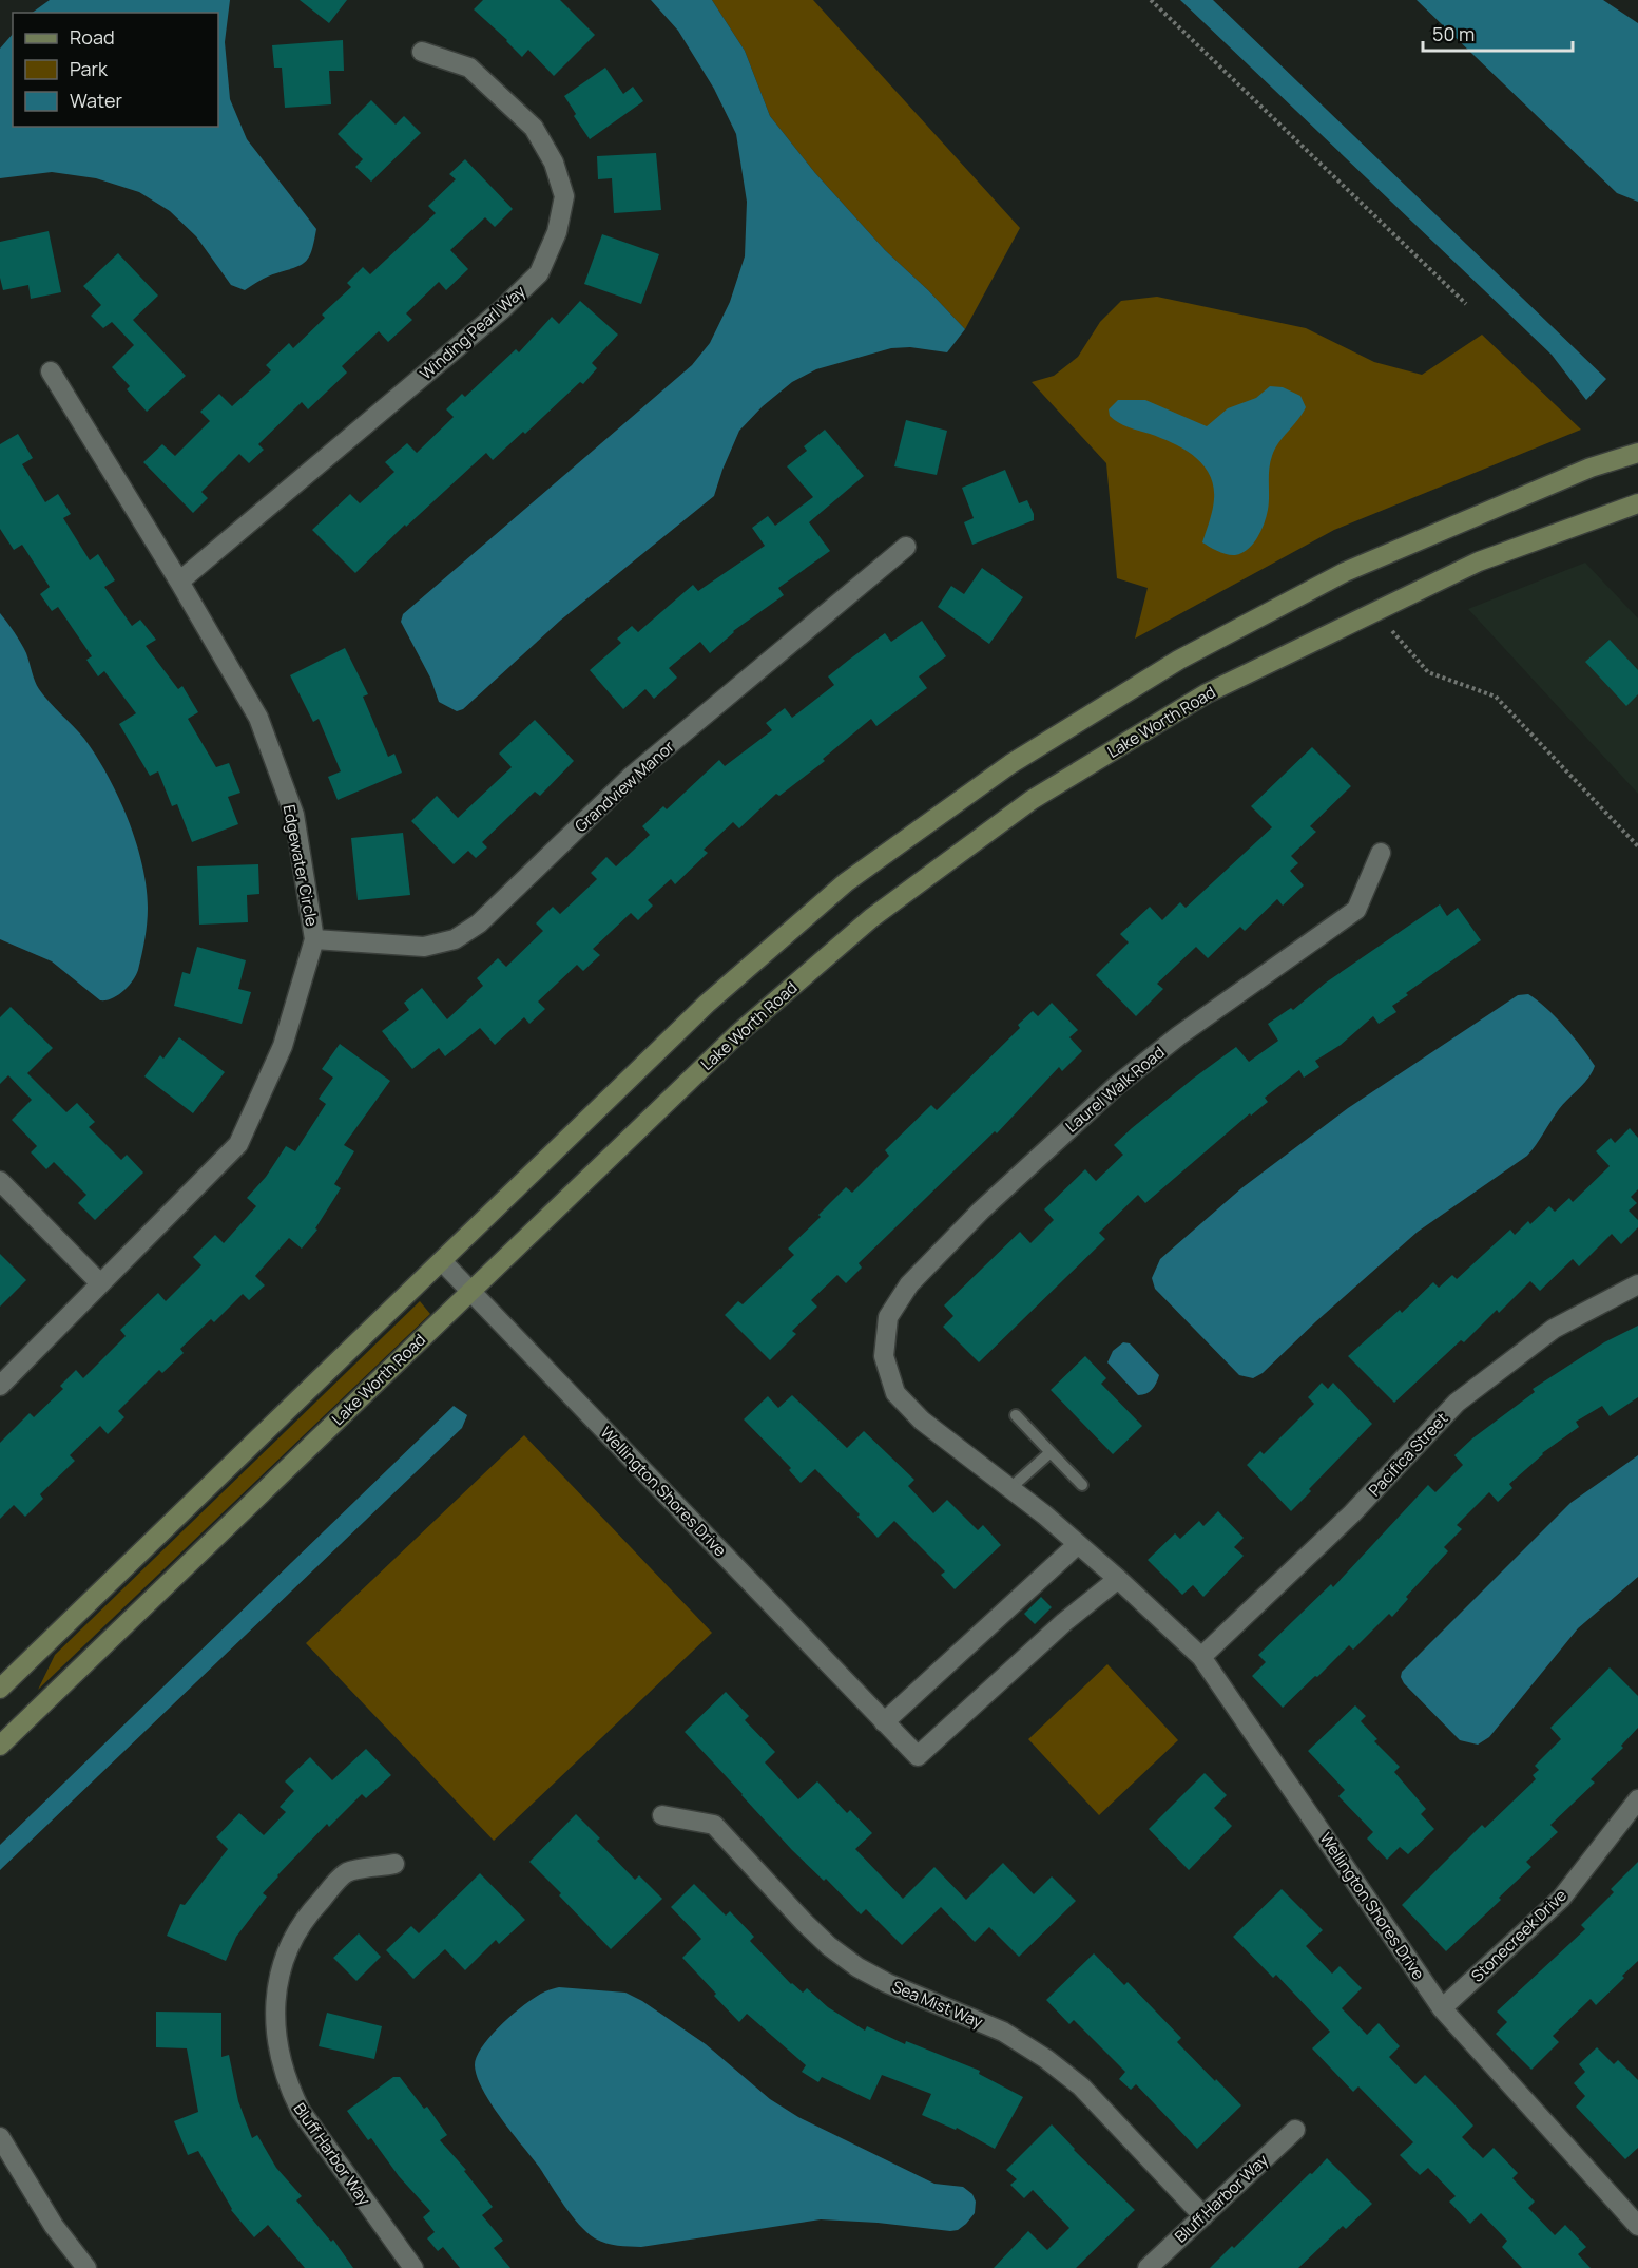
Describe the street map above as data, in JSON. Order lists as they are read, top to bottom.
{
  "streets": {
    "street": [
      "Winding Pearl Way",
      "Lake Worth Road",
      "Grandview Manor",
      "Edgewater Circle",
      "Laurel Walk Road",
      "Pacifica Street",
      "Wellington Shores Drive",
      "Stonecreek Drive",
      "Sea Mist Way",
      "Bluff Harbor Way"
    ]
  },
  "crossings": [
    ["Winding Pearl Way", "Edgewater Circle"],
    ["Lake Worth Road", "Wellington Shores Drive"],
    ["Grandview Manor", "Edgewater Circle"],
    ["Laurel Walk Road", "Wellington Shores Drive"],
    ["Pacifica Street", "Wellington Shores Drive"],
    ["Wellington Shores Drive", "Stonecreek Drive"],
    ["Sea Mist Way", "Bluff Harbor Way"]
  ],
  "legend": ["Road", "Park", "Water"],
  "scale_bar": "50 m"
}
